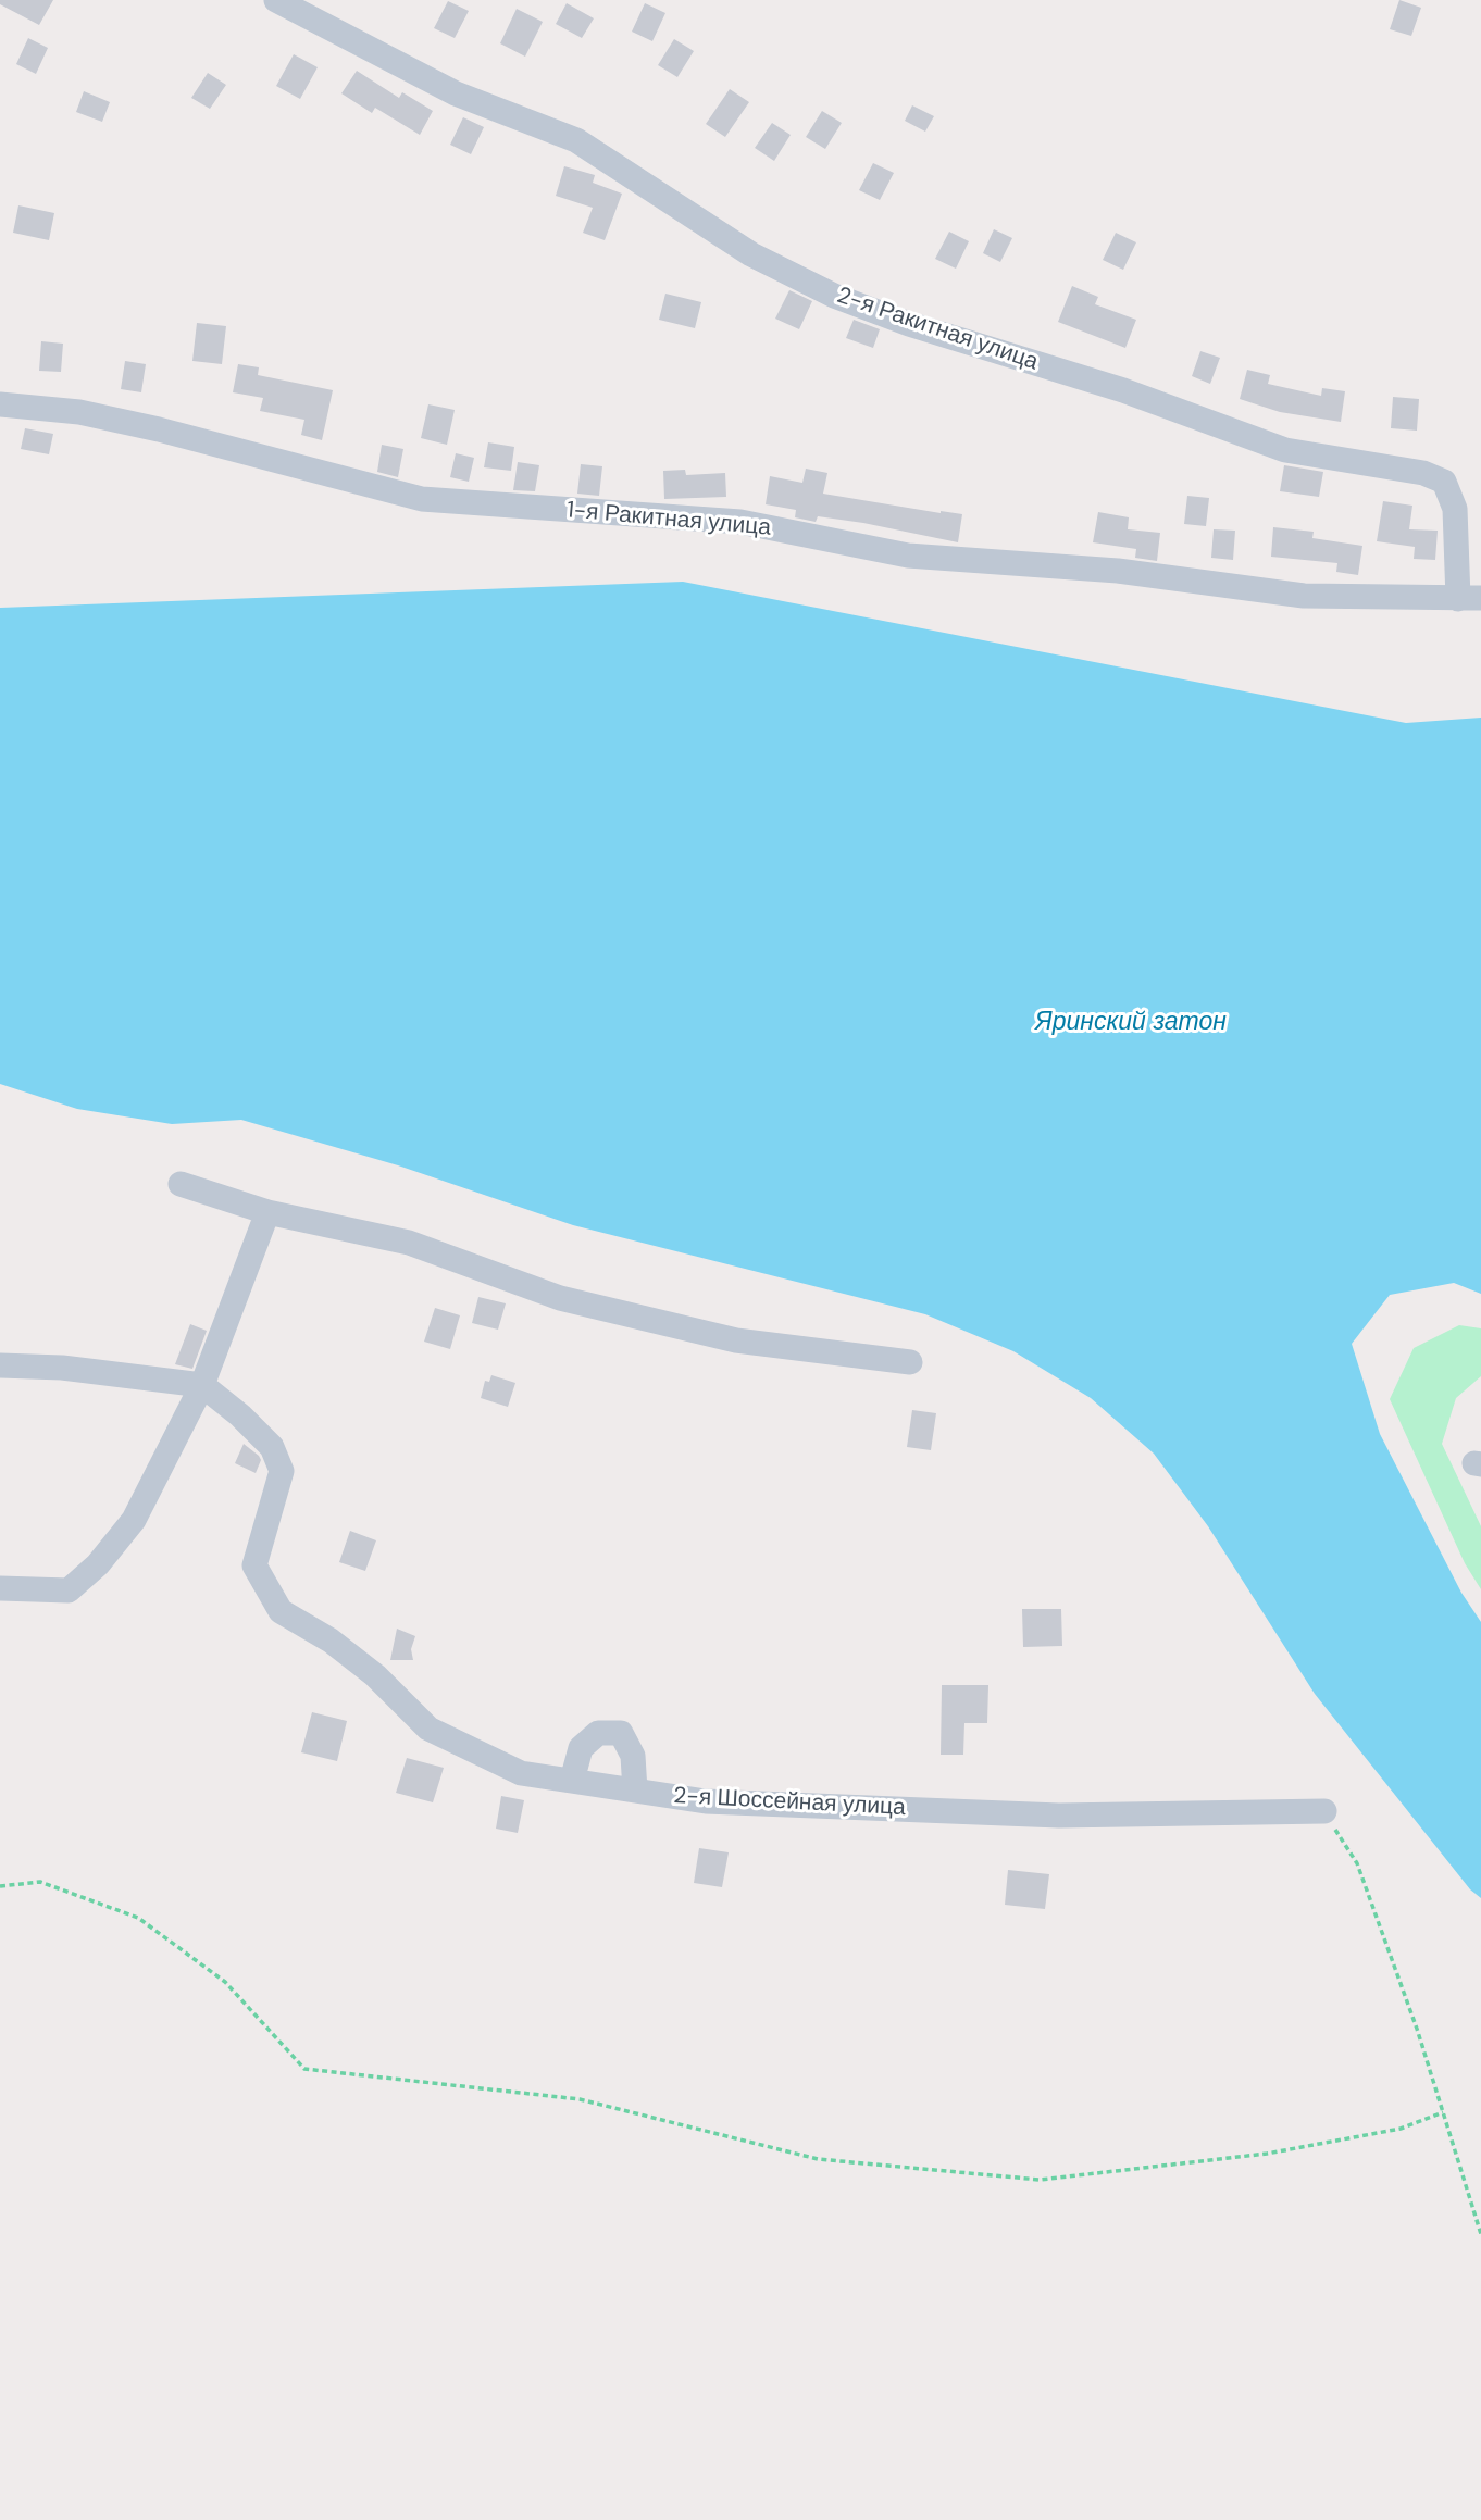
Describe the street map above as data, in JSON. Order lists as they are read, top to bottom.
{
  "streets": {
    "street": ["2-я Ракитная улица", "1-я Ракитная улица", "2-я Шоссейная улица"]
  },
  "crossings": [
    ["2-я Ракитная улица", "1-я Ракитная улица"]
  ],
  "water": ["Яринский затон"]
}
